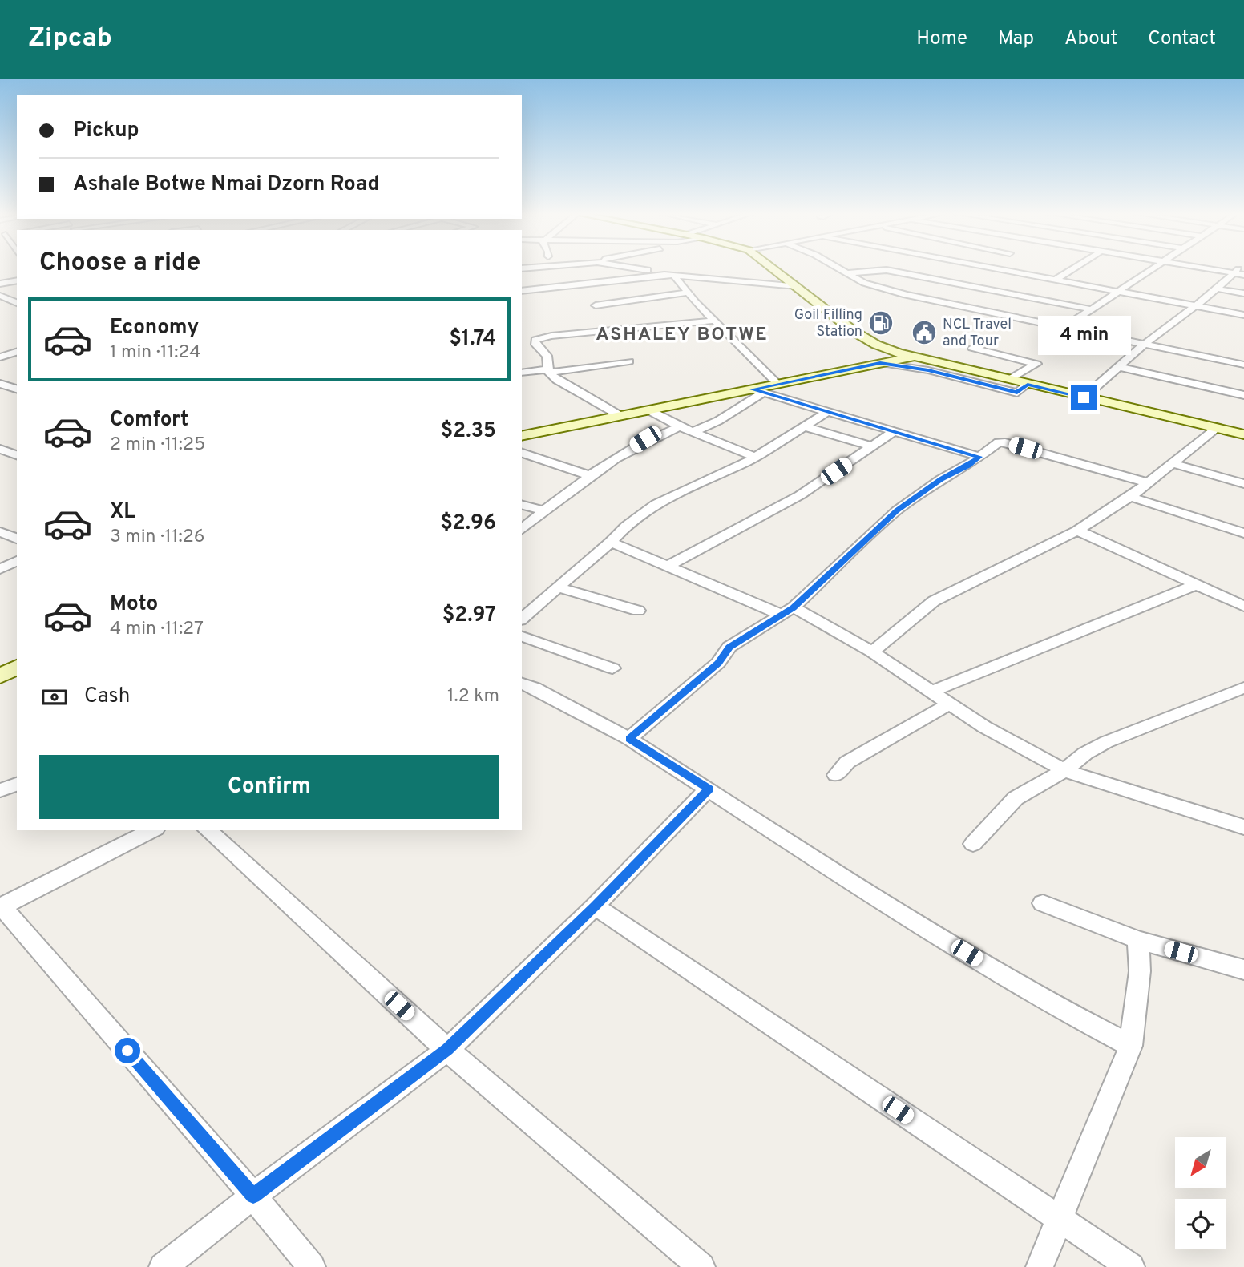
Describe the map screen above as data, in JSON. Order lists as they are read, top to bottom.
{
  "districts": ["ASHALEY BOTWE"],
  "places": {
    "fuel station": ["Goil Filling Station"],
    "public building": ["NCL Travel and Tour"]
  },
  "north": "bottom left",
  "page": {
    "header": "Zipcab",
    "nav": [
      "Home",
      "Map",
      "About",
      "Contact"
    ],
    "banner": ["Pickup", "Ashale Botwe Nmai Dzorn Road"],
    "heading": "Choose a ride",
    "list": [
      {
        "name": "Economy",
        "note": "1 min · 11:24",
        "value": "$1.74"
      },
      {
        "name": "Comfort",
        "note": "2 min · 11:25",
        "value": "$2.35"
      },
      {
        "name": "XL",
        "note": "3 min · 11:26",
        "value": "$2.96"
      },
      {
        "name": "Moto",
        "note": "4 min · 11:27",
        "value": "$2.97"
      }
    ],
    "bubble": "4 min",
    "pay": ["Cash", "1.2 km"],
    "buttons": "Confirm"
  }
}
